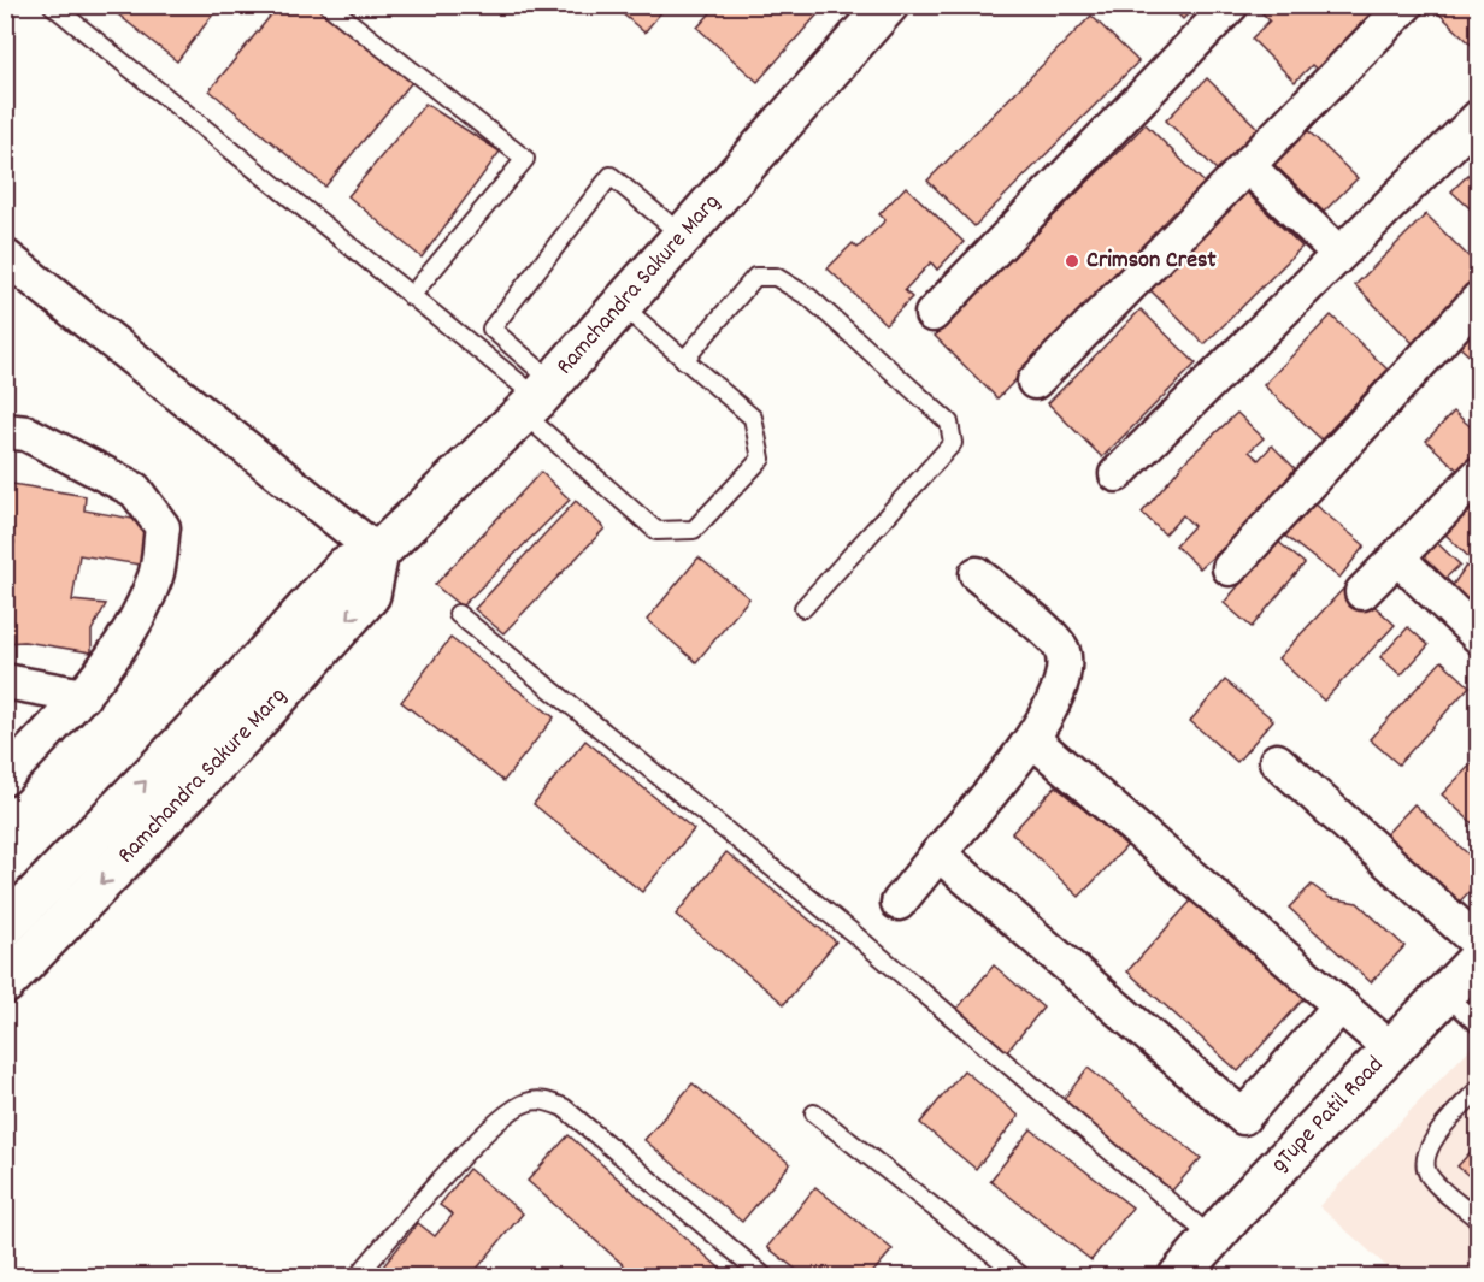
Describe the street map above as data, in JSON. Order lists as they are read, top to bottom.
{
  "streets": {
    "street": ["Ramchandra Sakure Marg", "gTupe Patil Road"]
  },
  "places": ["Crimson Crest"]
}
